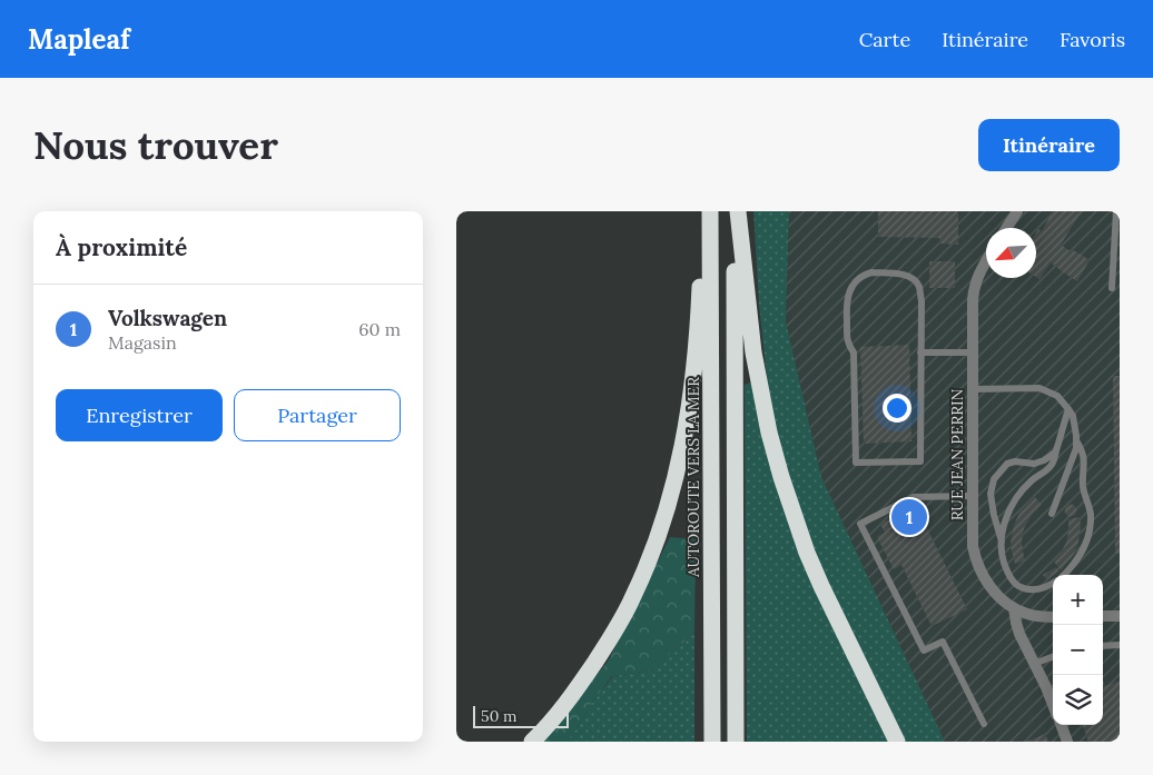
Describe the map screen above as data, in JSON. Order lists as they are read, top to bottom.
{
  "streets": {
    "highway": ["AUTOROUTE VERS LA MER"],
    "street": ["RUE JEAN PERRIN"]
  },
  "scale_bar": "50 m",
  "north": "bottom left",
  "page": {
    "header": "Mapleaf",
    "nav": ["Carte", "Itinéraire", "Favoris"],
    "buttons": [
      "Itinéraire",
      ["Enregistrer", "Partager"]
    ],
    "title": "Nous trouver",
    "heading": "À proximité",
    "list": [
      {
        "mark": "1",
        "name": "Volkswagen",
        "note": "Magasin",
        "value": "60 m"
      }
    ],
    "pins": "1",
    "map_buttons": ["+", "−"],
    "scale": "50 m"
  }
}
